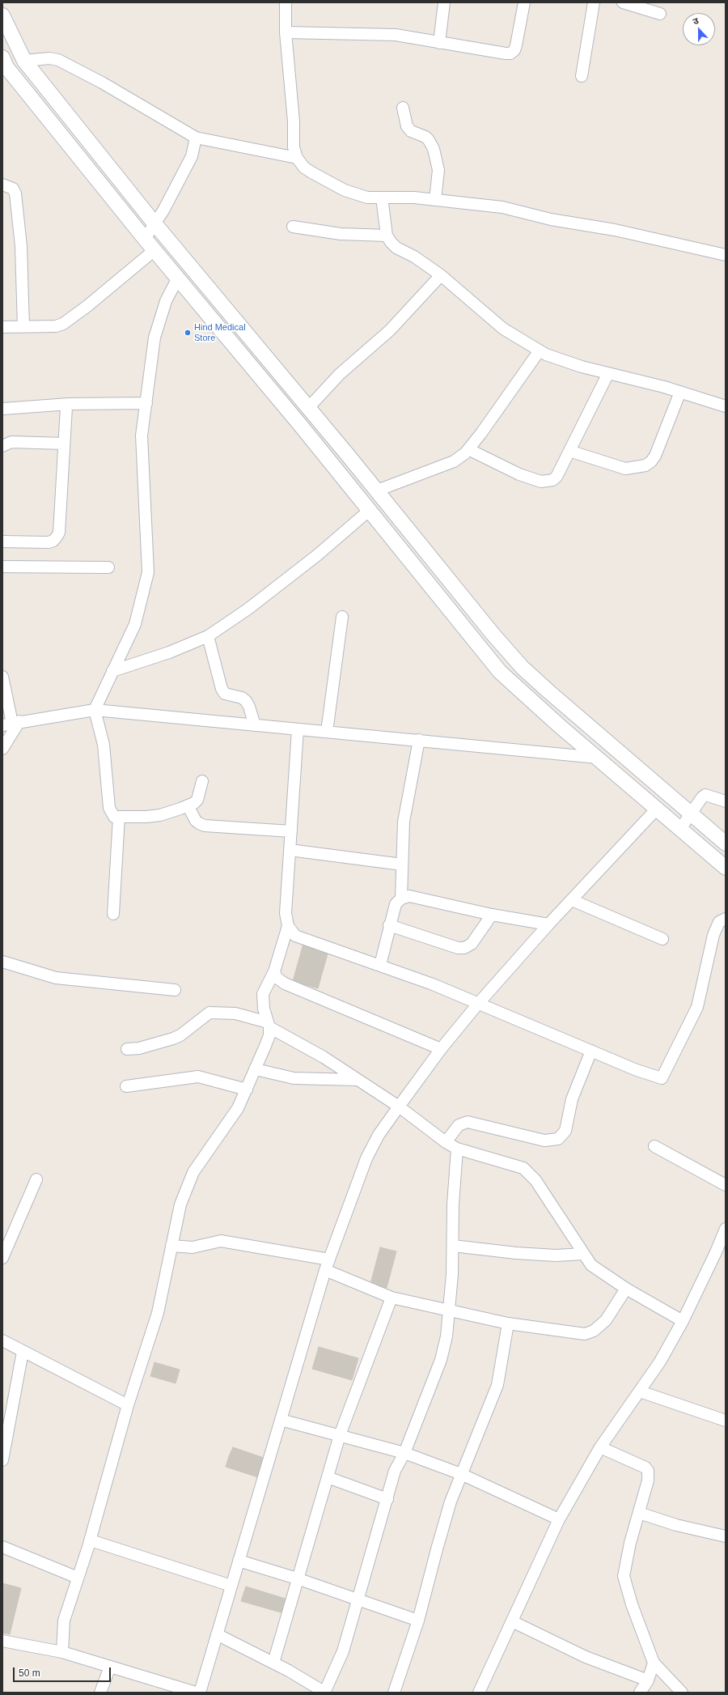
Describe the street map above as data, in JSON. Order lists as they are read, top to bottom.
{
  "places": ["Hind Medical Store"],
  "scale_bar": "50 m",
  "north": "top"
}
